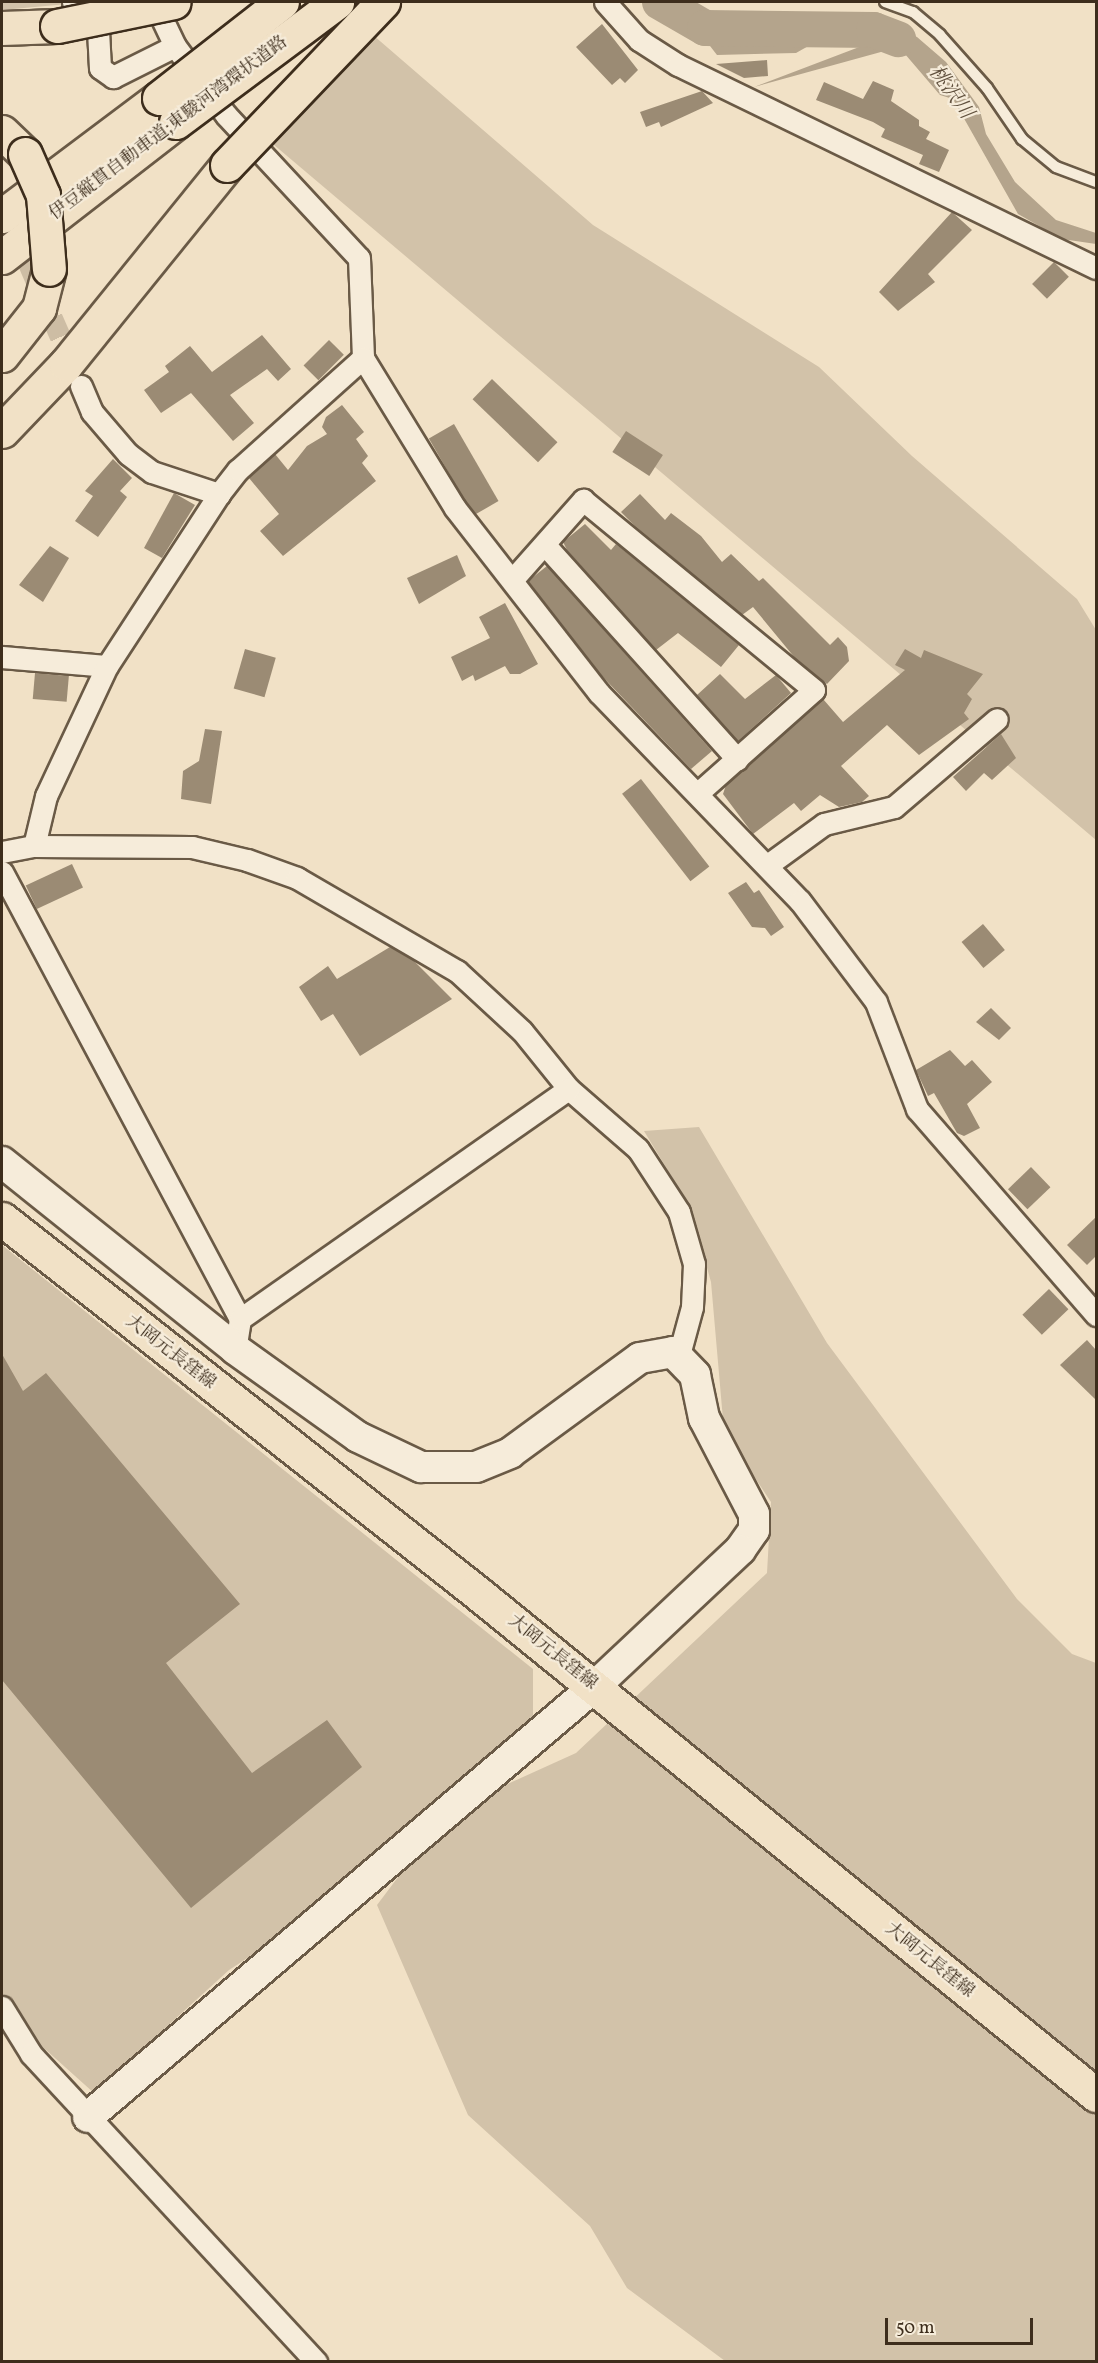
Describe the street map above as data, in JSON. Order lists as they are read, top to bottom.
{
  "streets": {
    "main road": ["伊豆縦貫自動車道;東駿河湾環状道路", "大岡元長窪線"]
  },
  "water": ["桃沢川"],
  "scale_bar": "50 m"
}
